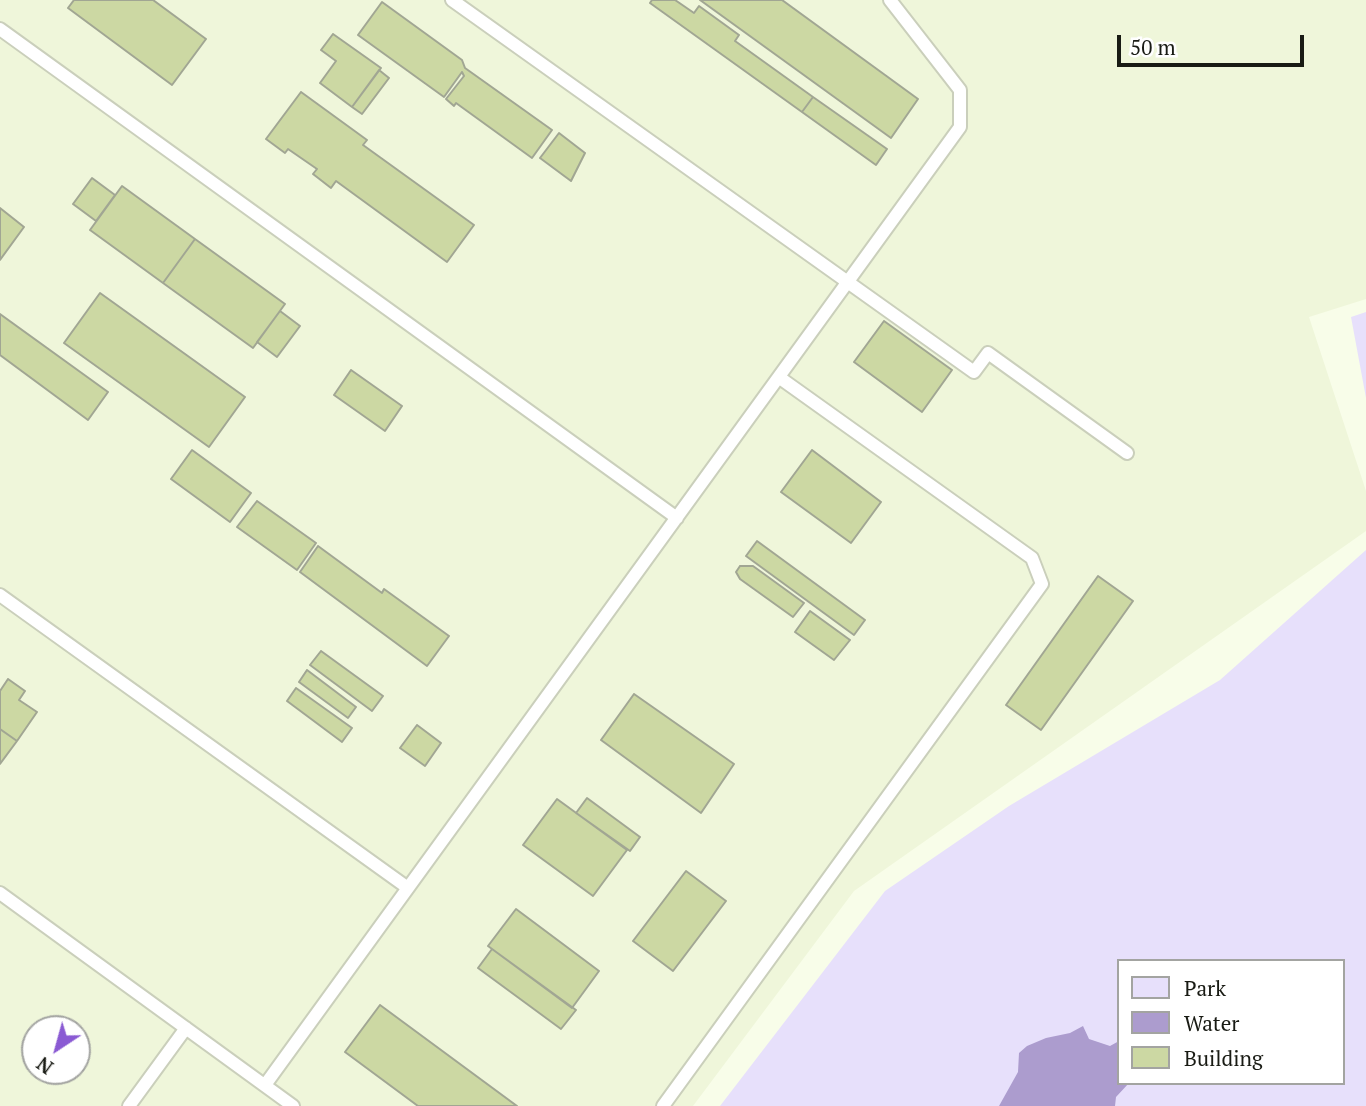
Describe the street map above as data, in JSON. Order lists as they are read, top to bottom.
{
  "legend": ["Park", "Water", "Building"],
  "scale_bar": "50 m",
  "north": "bottom left"
}
